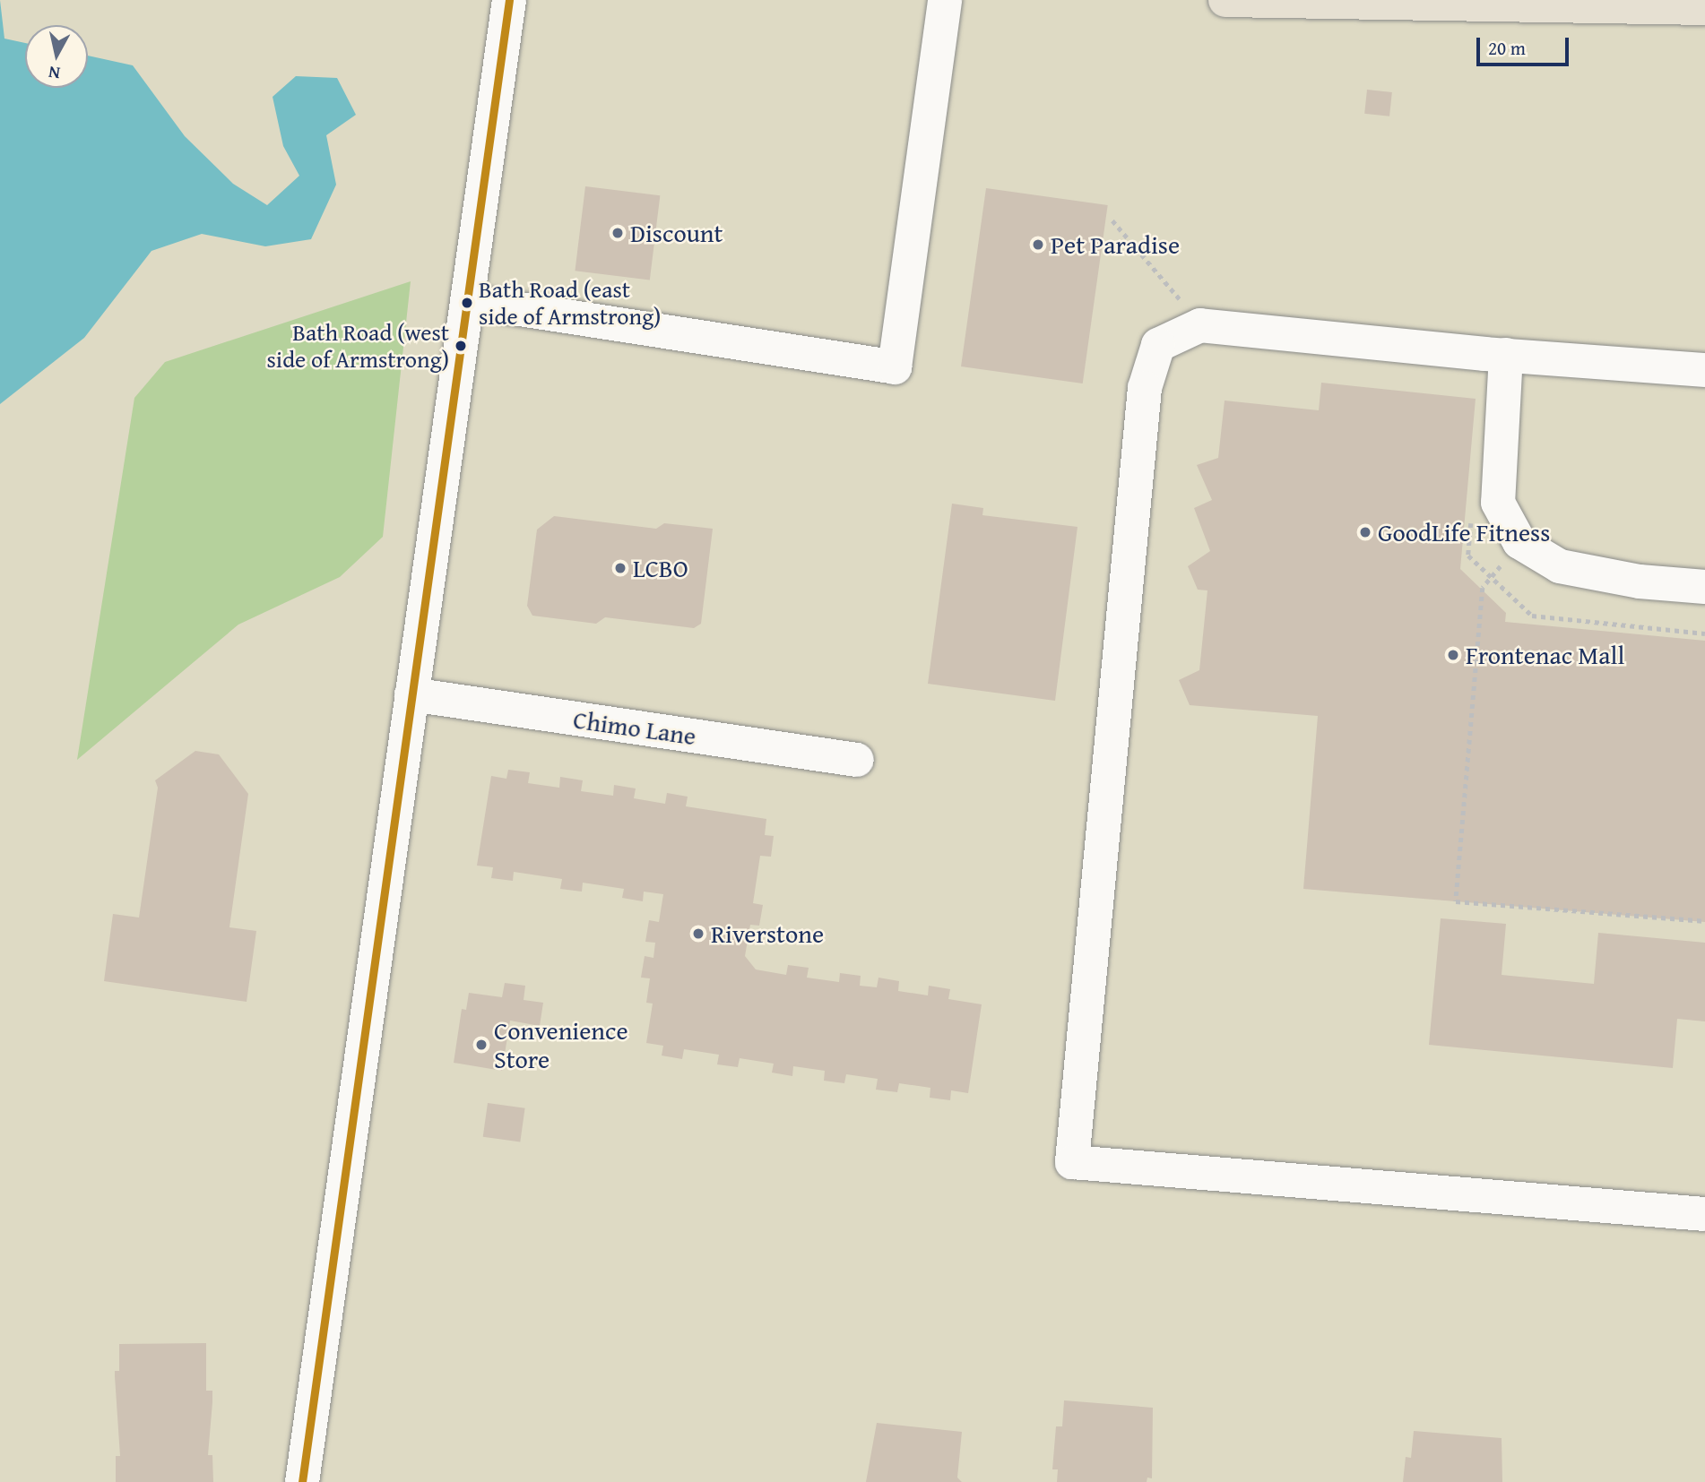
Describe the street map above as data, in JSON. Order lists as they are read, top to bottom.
{
  "streets": {
    "street": ["Chimo Lane"]
  },
  "places": [
    "Discount",
    "Pet Paradise",
    "Bath Road (east side of Armstrong)",
    "Bath Road (west side of Armstrong)",
    "GoodLife Fitness",
    "LCBO",
    "Frontenac Mall",
    "Riverstone",
    "Convenience Store"
  ],
  "scale_bar": "20 m",
  "north": "bottom"
}
